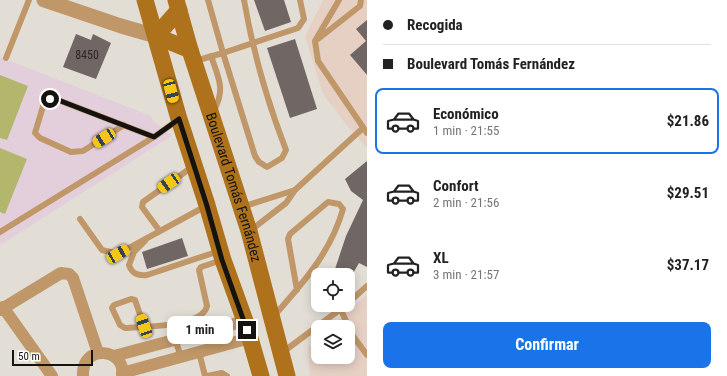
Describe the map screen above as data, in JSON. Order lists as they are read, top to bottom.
{
  "streets": {
    "main road": ["Boulevard Tomás Fernández"]
  },
  "house_numbers": ["8450"],
  "scale_bar": "50 m",
  "page": {
    "banner": ["Recogida", "Boulevard Tomás Fernández"],
    "list": [
      {
        "name": "Económico",
        "note": "1 min · 21:55",
        "value": "$21.86"
      },
      {
        "name": "Confort",
        "note": "2 min · 21:56",
        "value": "$29.51"
      },
      {
        "name": "XL",
        "note": "3 min · 21:57",
        "value": "$37.17"
      }
    ],
    "buttons": "Confirmar",
    "bubble": "1 min",
    "scale": "50 m"
  }
}
